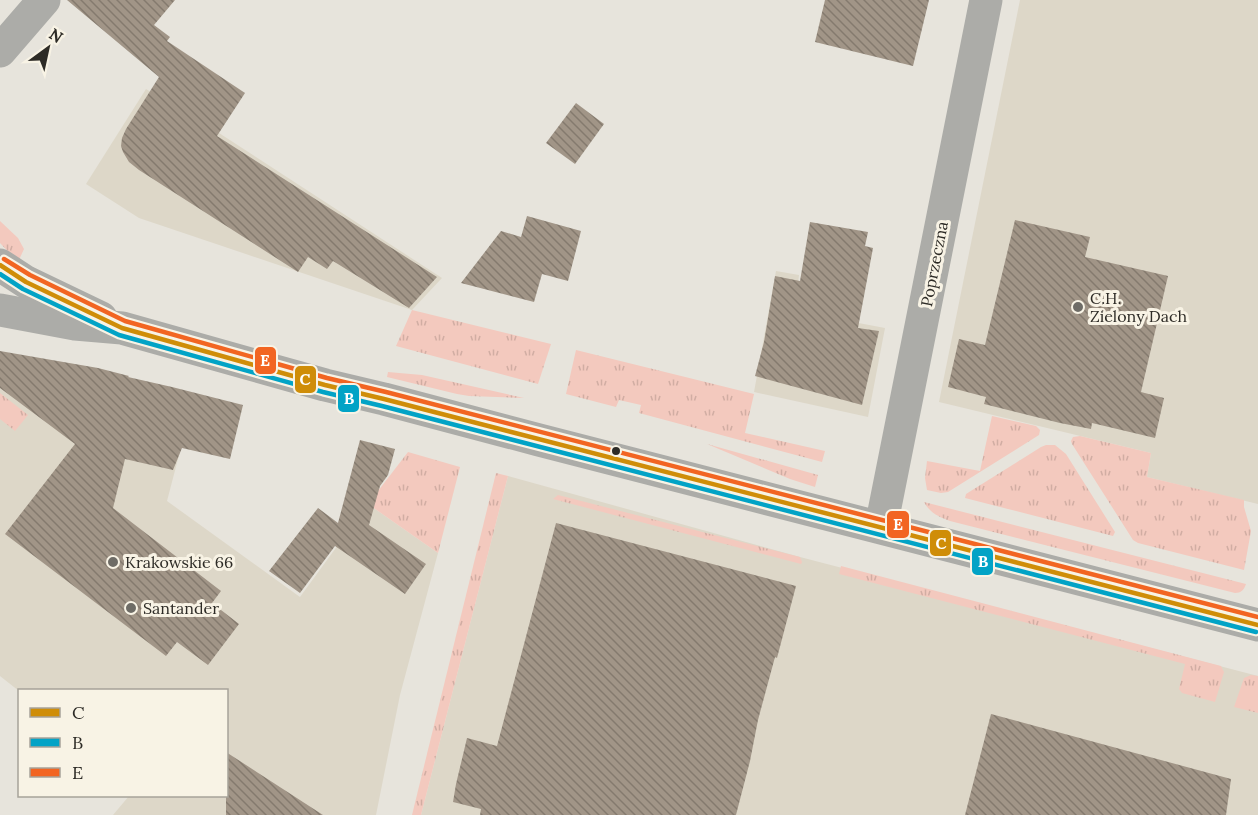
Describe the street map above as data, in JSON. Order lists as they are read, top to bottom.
{
  "streets": {
    "street": ["Poprzeczna"]
  },
  "places": ["C.H. Zielony Dach", "Krakowskie 66", "Santander"],
  "lines": ["transit line E", "transit line C", "transit line B"],
  "legend": ["C", "B", "E"],
  "north": "top right"
}
